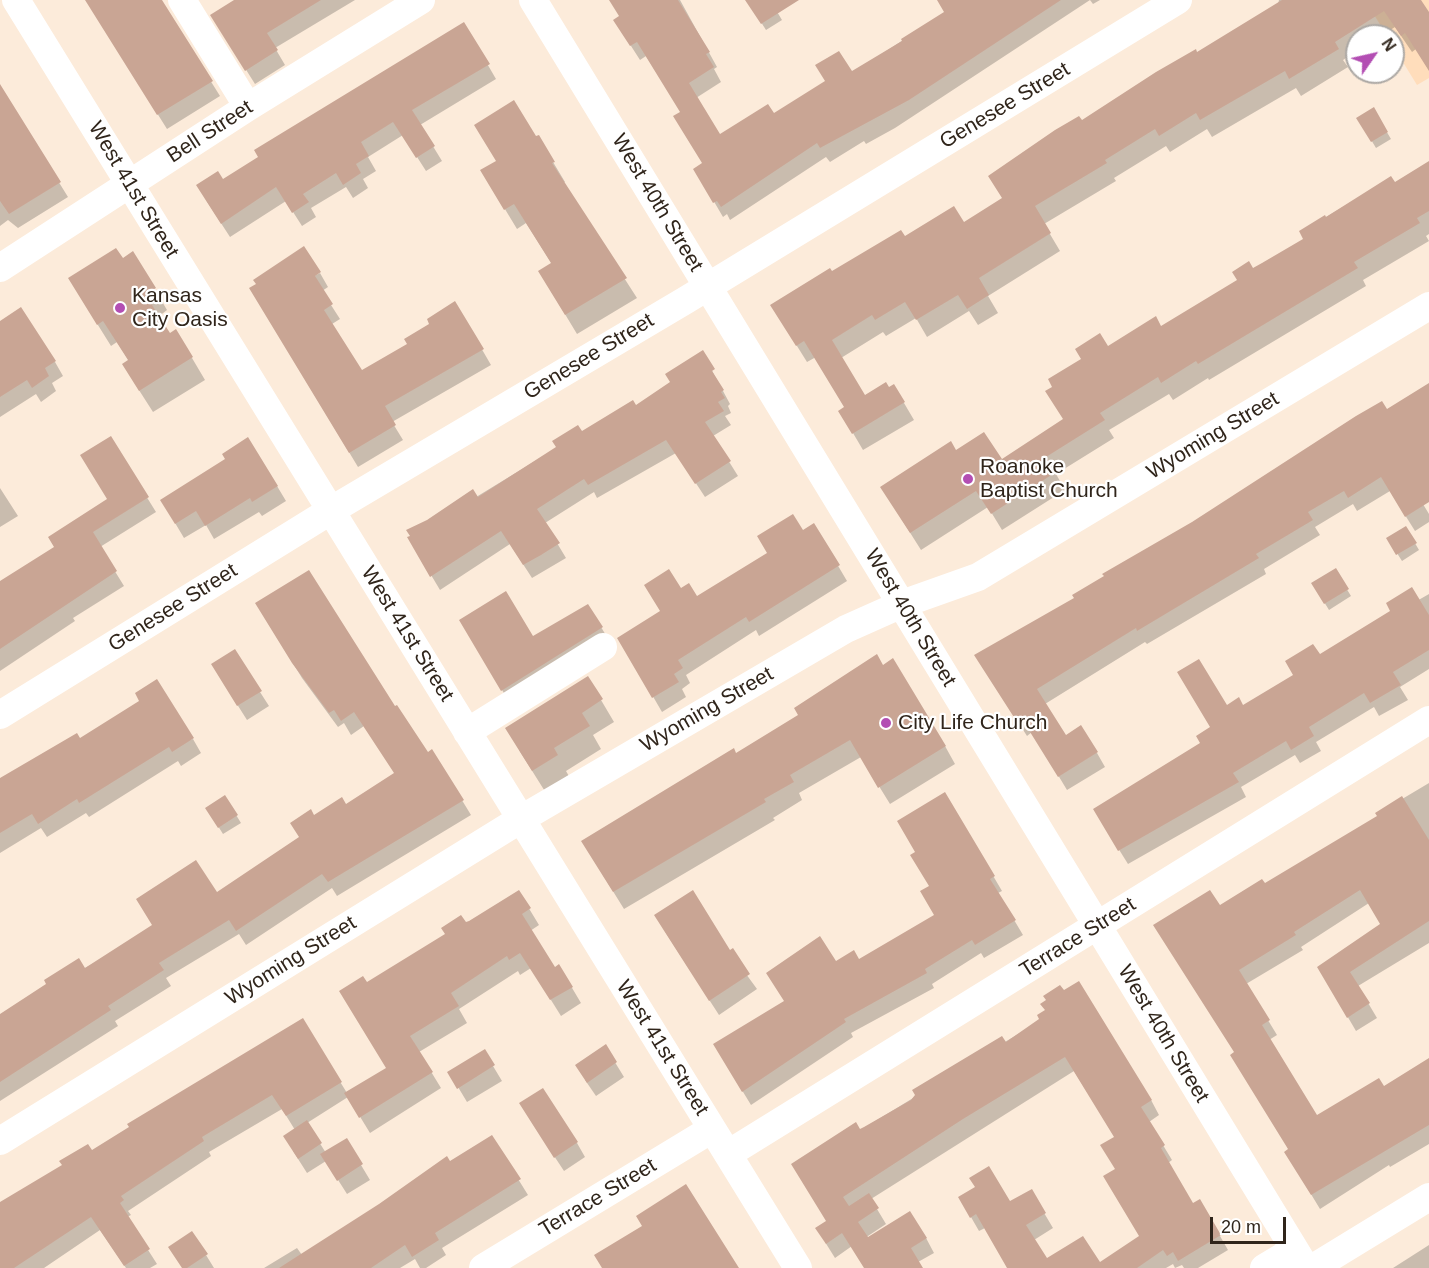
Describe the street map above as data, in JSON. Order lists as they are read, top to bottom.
{
  "streets": {
    "street": [
      "Genesee Street",
      "Bell Street",
      "West 41st Street",
      "West 40th Street",
      "Wyoming Street",
      "Terrace Street"
    ]
  },
  "crossings": [
    ["Genesee Street", "West 41st Street"],
    ["Genesee Street", "West 40th Street"],
    ["Bell Street", "West 41st Street"],
    ["West 41st Street", "Wyoming Street"],
    ["West 41st Street", "Terrace Street"],
    ["West 40th Street", "Wyoming Street"],
    ["West 40th Street", "Terrace Street"]
  ],
  "places": ["Kansas City Oasis", "Roanoke Baptist Church", "City Life Church"],
  "scale_bar": "20 m",
  "north": "top right"
}
